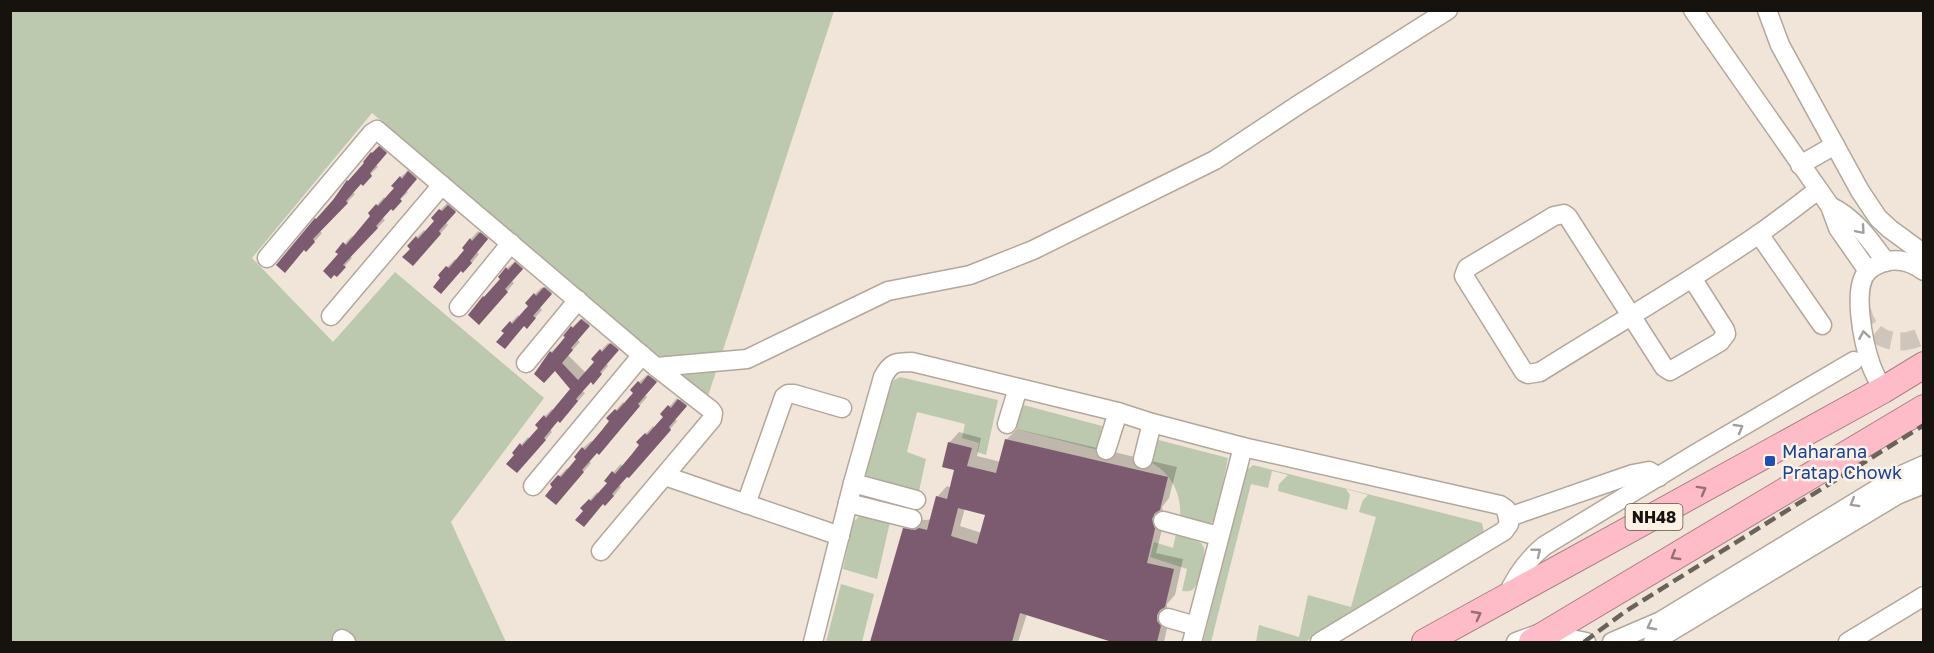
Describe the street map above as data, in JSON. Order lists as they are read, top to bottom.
{
  "streets": {
    "highway": ["NH48"]
  },
  "places": {
    "transit": ["Maharana Pratap Chowk"]
  }
}
